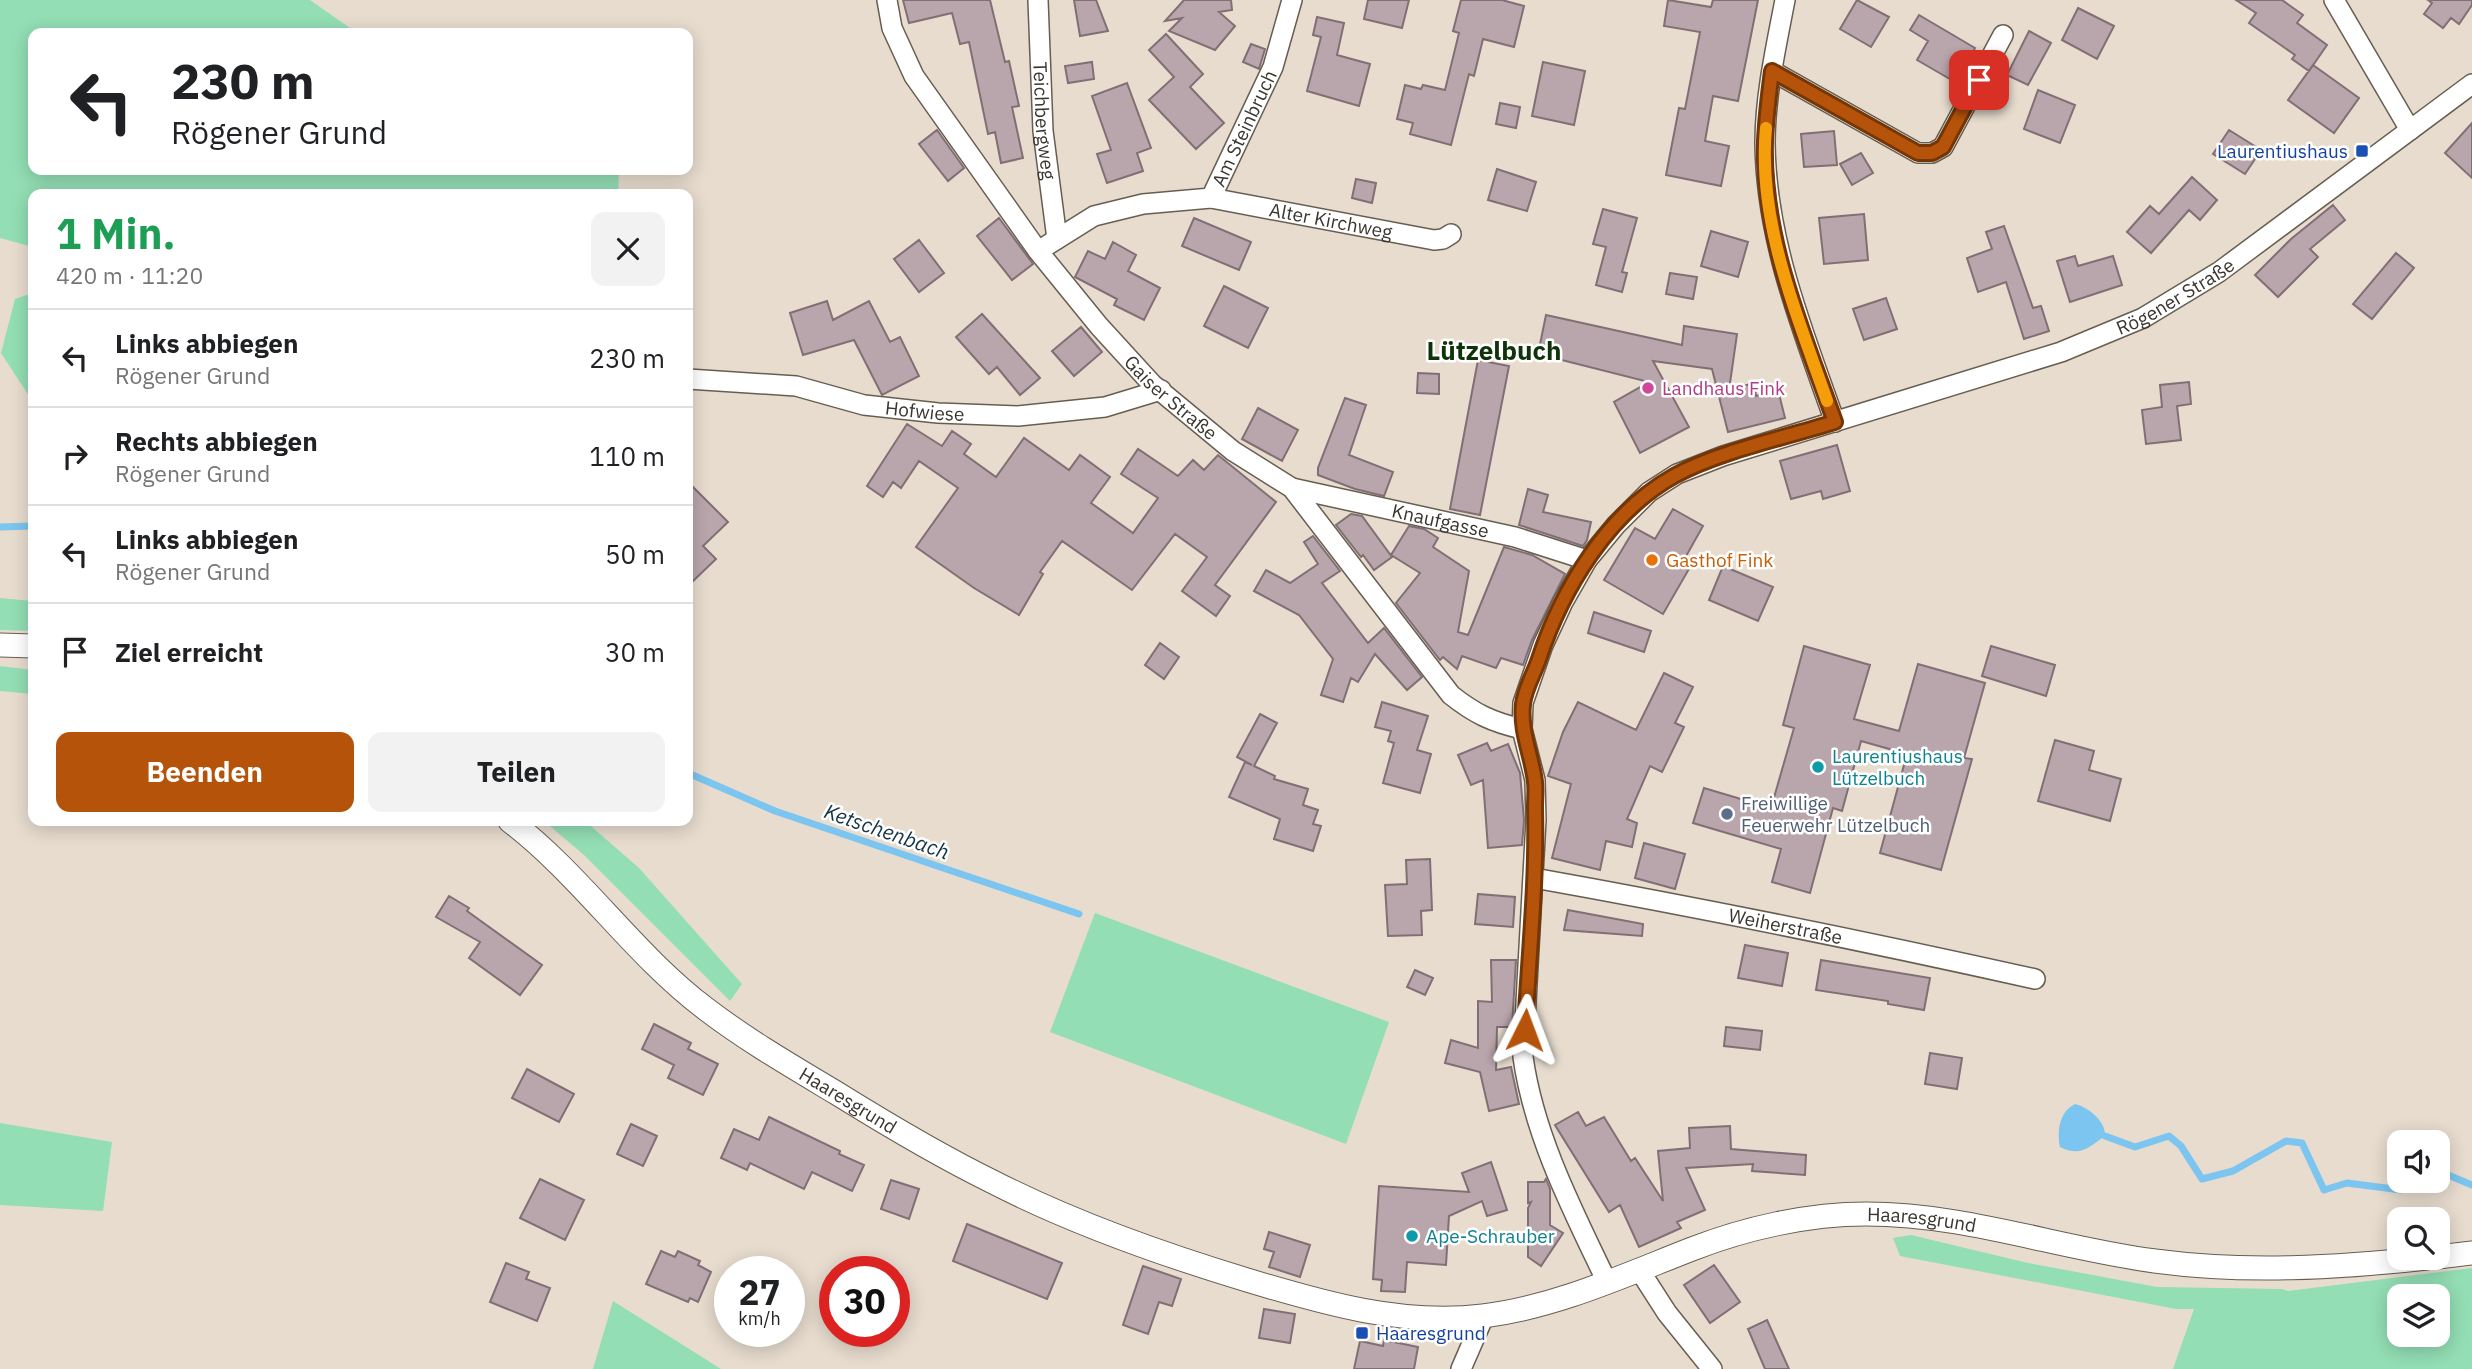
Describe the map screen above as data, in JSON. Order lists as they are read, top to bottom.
{
  "streets": {
    "street": [
      "Teichbergweg",
      "Am Steinbruch",
      "Alter Kirchweg",
      "Rögener Straße",
      "Gaiser Straße",
      "Hofwiese",
      "Knaufgasse",
      "Weiherstraße",
      "Haaresgrund"
    ]
  },
  "crossings": [
    ["Teichbergweg", "Am Steinbruch"],
    ["Am Steinbruch", "Alter Kirchweg"],
    ["Am Steinbruch", "Gaiser Straße"],
    ["Rögener Straße", "Gaiser Straße"],
    ["Rögener Straße", "Knaufgasse"],
    ["Gaiser Straße", "Hofwiese"],
    ["Gaiser Straße", "Knaufgasse"]
  ],
  "districts": ["Lützelbuch"],
  "water": ["Ketschenbach"],
  "places": {
    "transit": ["Laurentiushaus", "Haaresgrund"],
    "other": [
      "Landhaus Fink",
      "Gasthof Fink",
      "Laurentiushaus Lützelbuch",
      "Freiwillige Feuerwehr Lützelbuch",
      "Ape-Schrauber"
    ]
  },
  "page": {
    "turn": ["230 m", "Rögener Grund"],
    "heading": ["1 Min.", "420 m · 11:20"],
    "list": [
      {
        "name": "Links abbiegen",
        "note": "Rögener Grund",
        "value": "230 m"
      },
      {
        "name": "Rechts abbiegen",
        "note": "Rögener Grund",
        "value": "110 m"
      },
      {
        "name": "Links abbiegen",
        "note": "Rögener Grund",
        "value": "50 m"
      },
      {
        "name": "Ziel erreicht",
        "value": "30 m"
      }
    ],
    "buttons": ["Beenden", "Teilen"],
    "speed": "27 km/h",
    "limit": "30"
  }
}
